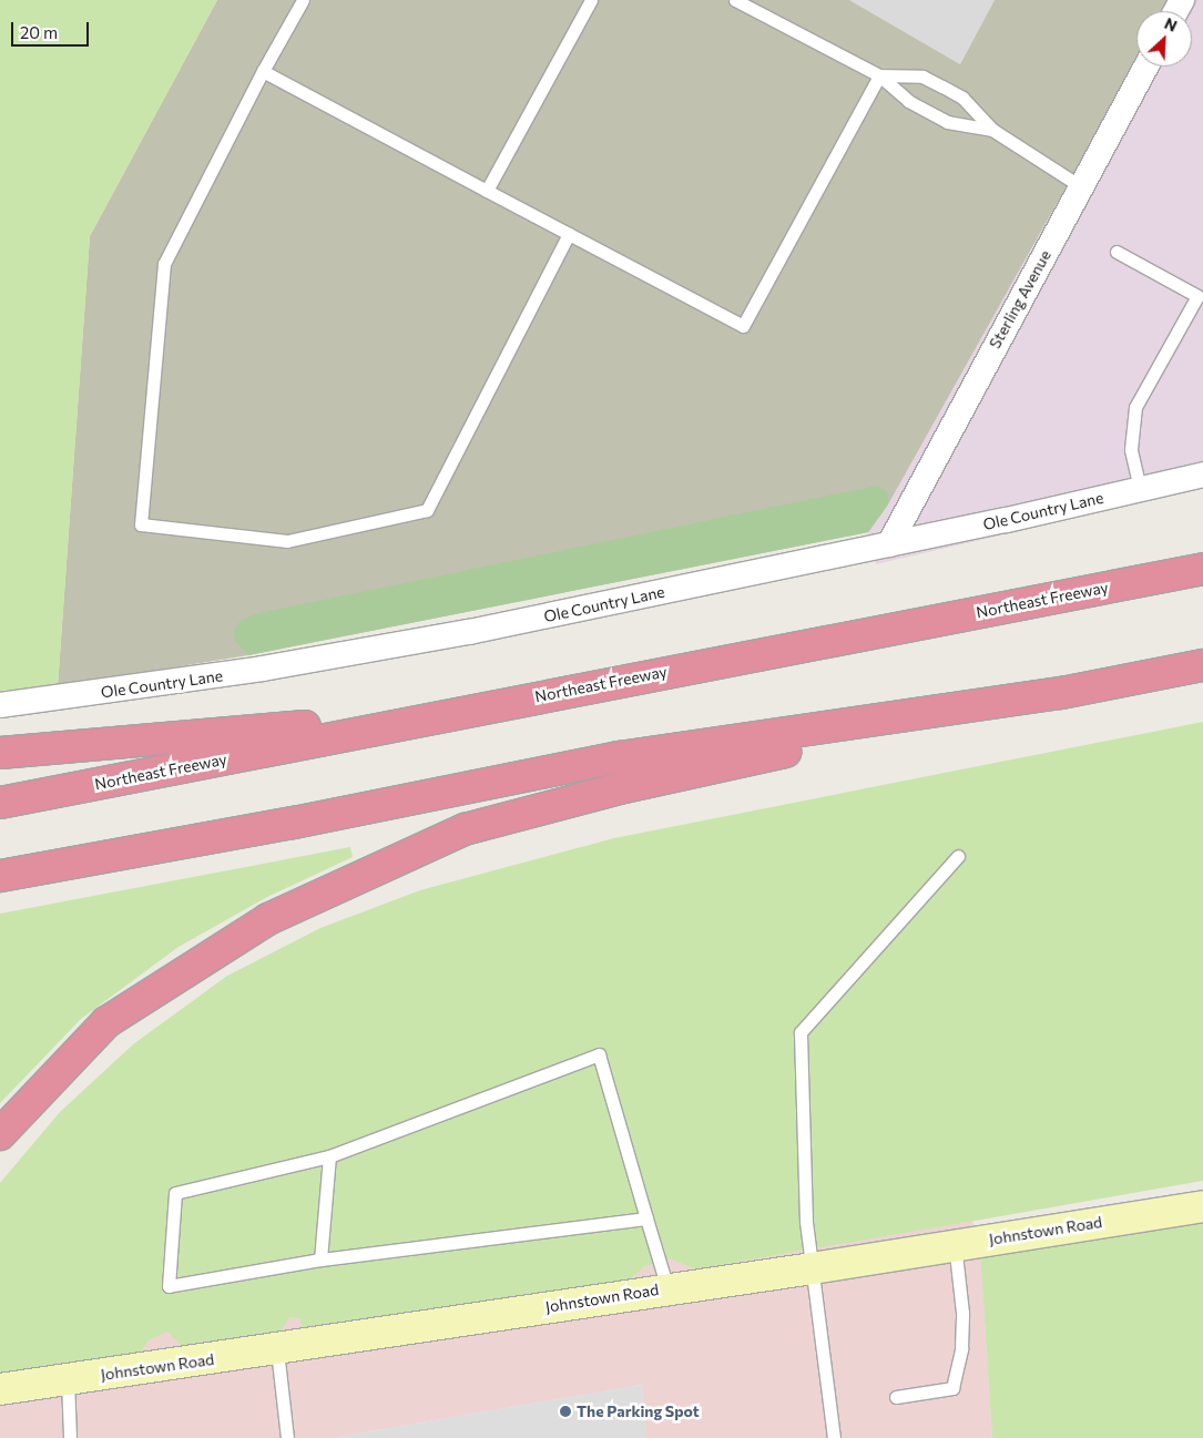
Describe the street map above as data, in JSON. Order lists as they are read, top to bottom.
{
  "streets": {
    "highway": ["Northeast Freeway"],
    "main road": ["Johnstown Road"],
    "street": ["Sterling Avenue", "Ole Country Lane"]
  },
  "crossings": [
    ["Sterling Avenue", "Ole Country Lane"]
  ],
  "places": ["The Parking Spot"],
  "scale_bar": "20 m",
  "north": "top right"
}
